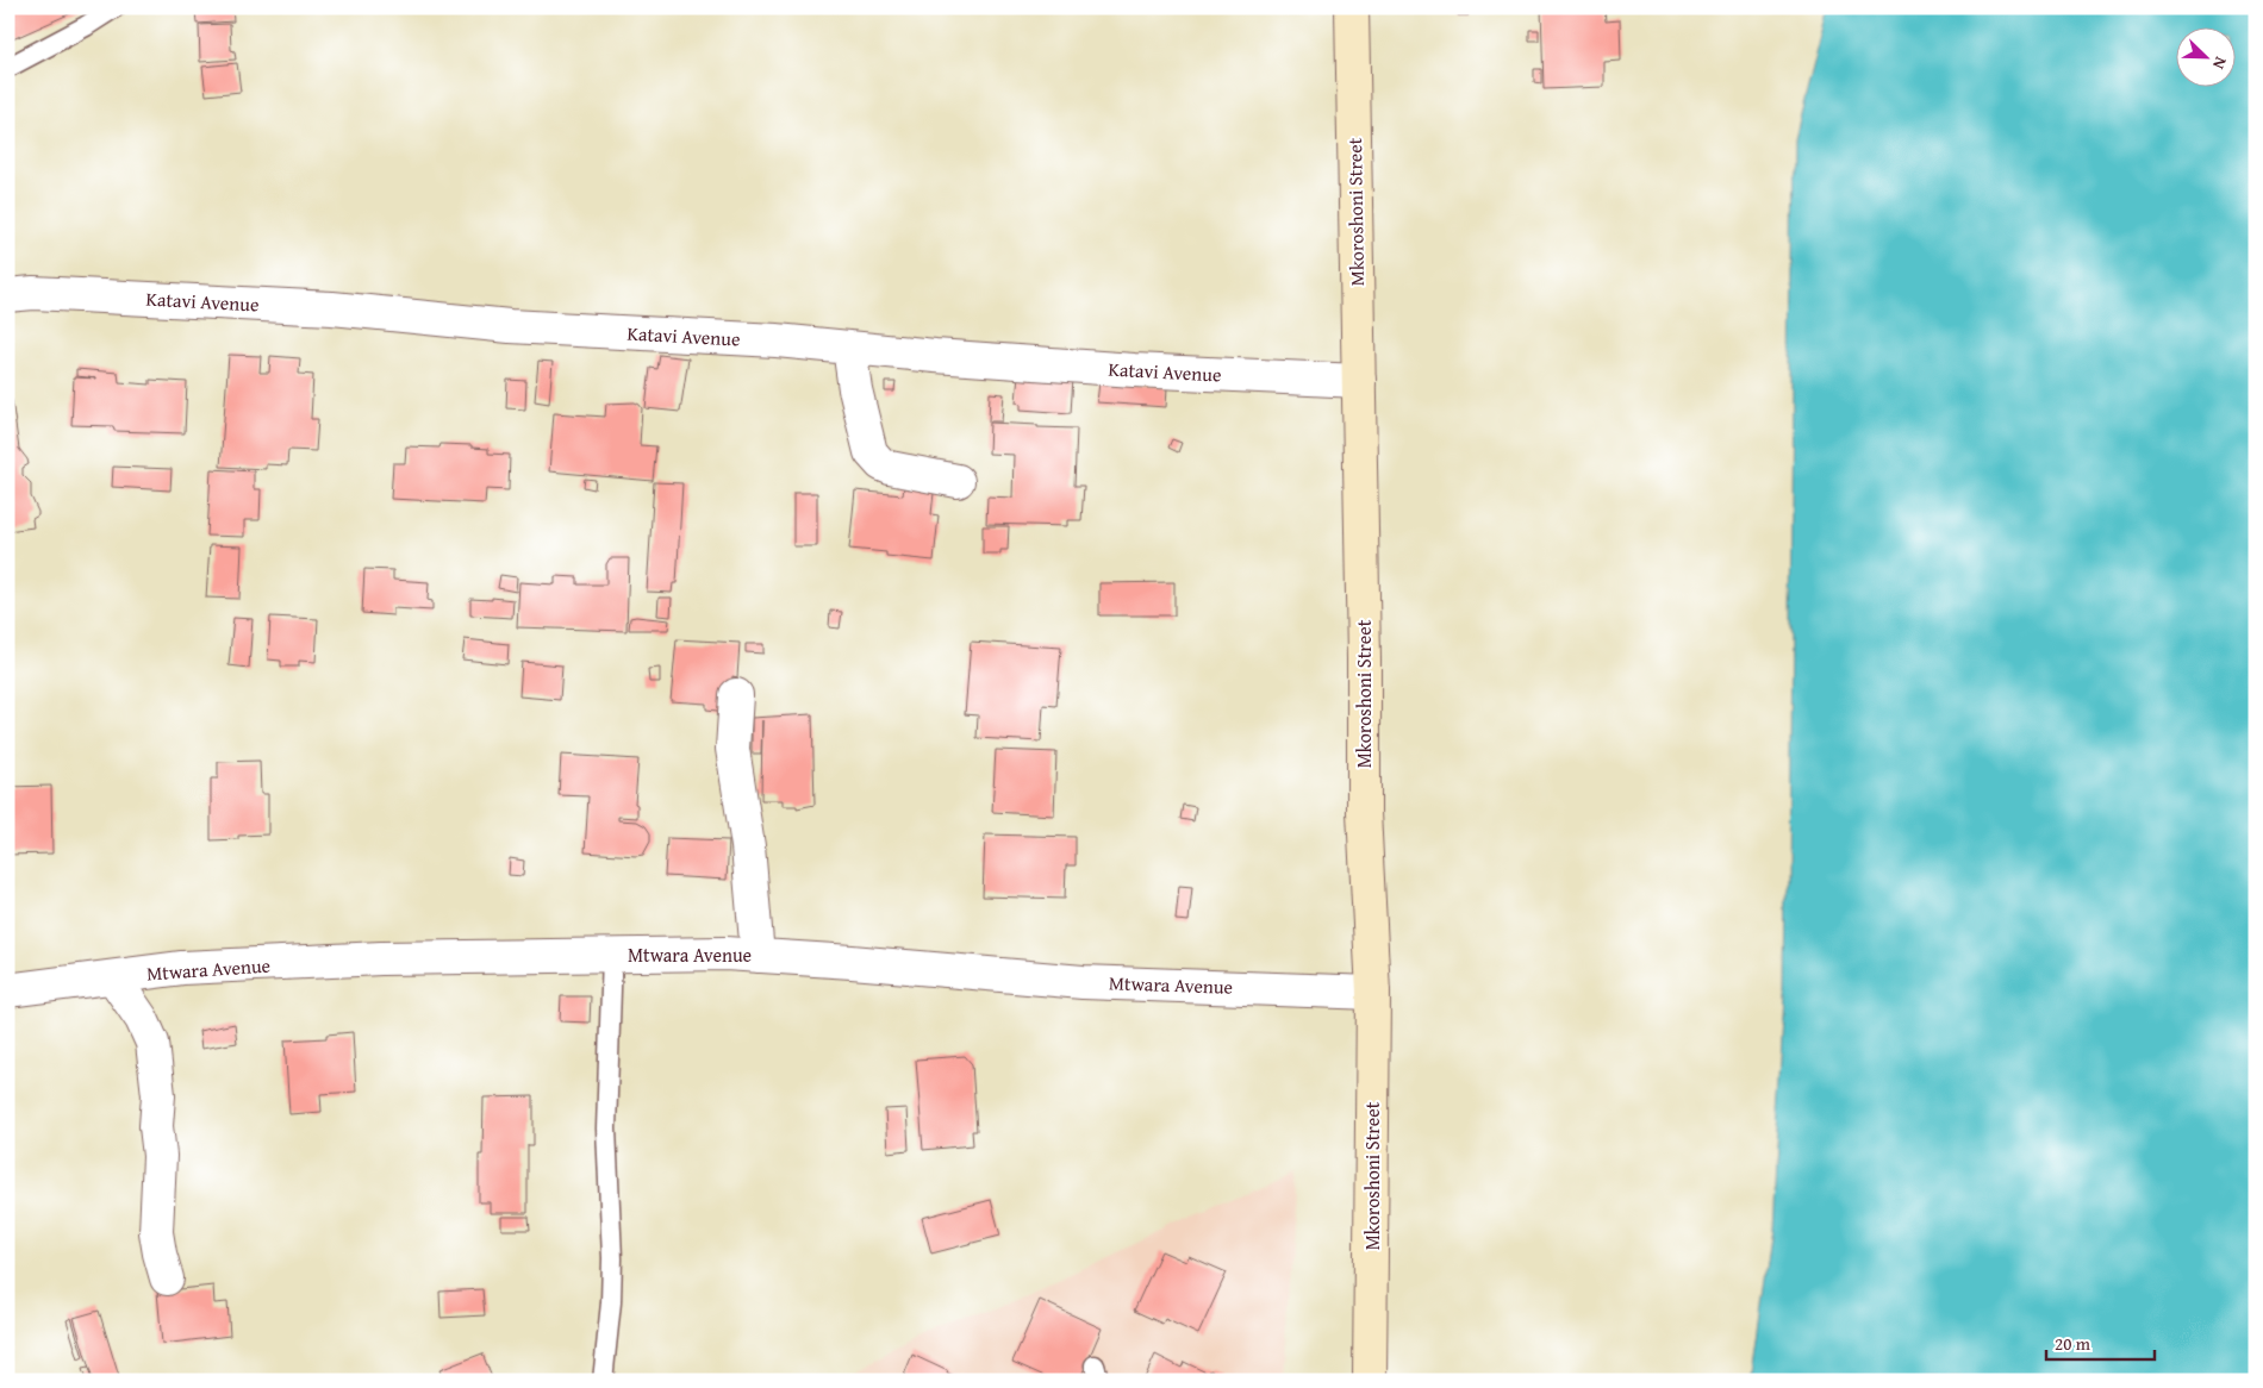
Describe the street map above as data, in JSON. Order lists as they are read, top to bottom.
{
  "streets": {
    "street": ["Mkoroshoni Street", "Katavi Avenue", "Mtwara Avenue"]
  },
  "crossings": [
    ["Mkoroshoni Street", "Katavi Avenue"],
    ["Mkoroshoni Street", "Mtwara Avenue"]
  ],
  "scale_bar": "20 m",
  "north": "bottom right"
}
